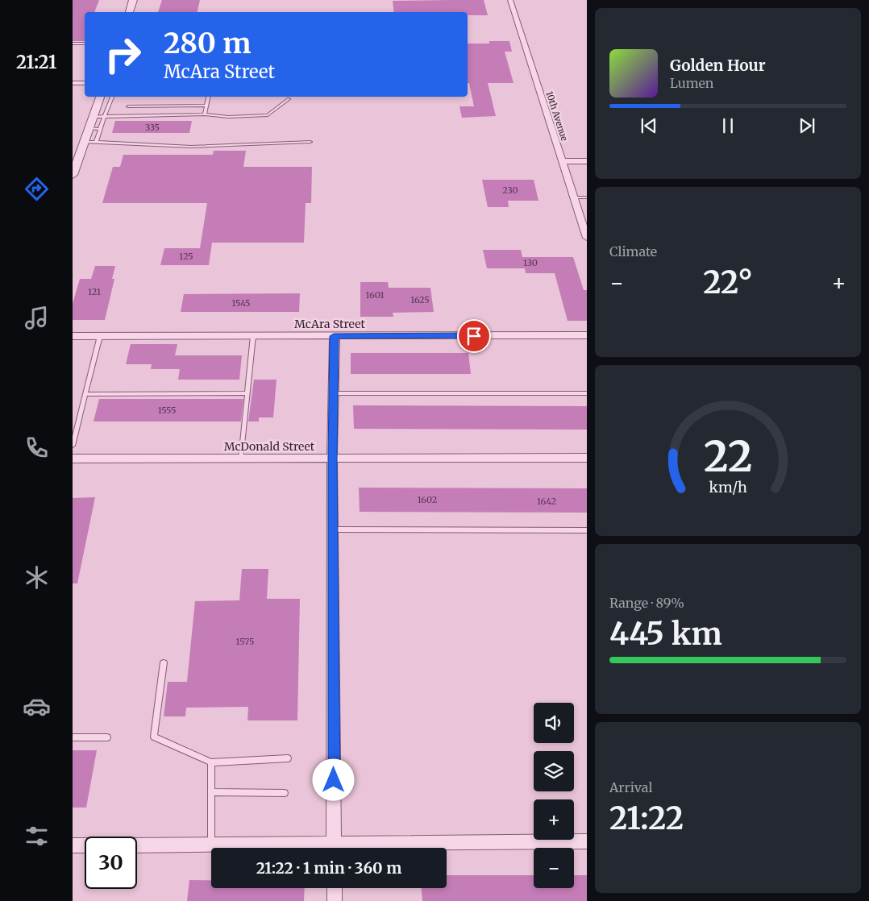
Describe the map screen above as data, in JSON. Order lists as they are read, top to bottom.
{
  "streets": {
    "street": ["10th Avenue", "McAra Street", "McDonald Street"]
  },
  "house_numbers": [
    "335",
    "230",
    "125",
    "130",
    "121",
    "1601",
    "1625",
    "1545",
    "1555",
    "1602",
    "1642",
    "1575"
  ],
  "page": {
    "tabs": "21:21",
    "turn": ["280 m", "McAra Street"],
    "song": ["Golden Hour", "Lumen"],
    "tile": [
      "Climate",
      ["Range · 89%", "445 km"],
      ["Arrival", "21:22"]
    ],
    "heat": ["−", "22°", "+"],
    "map_buttons": ["+", "−"],
    "limit": "30",
    "trip": "21:22 · 1 min · 360 m",
    "gauge": ["22", "km/h"]
  }
}
